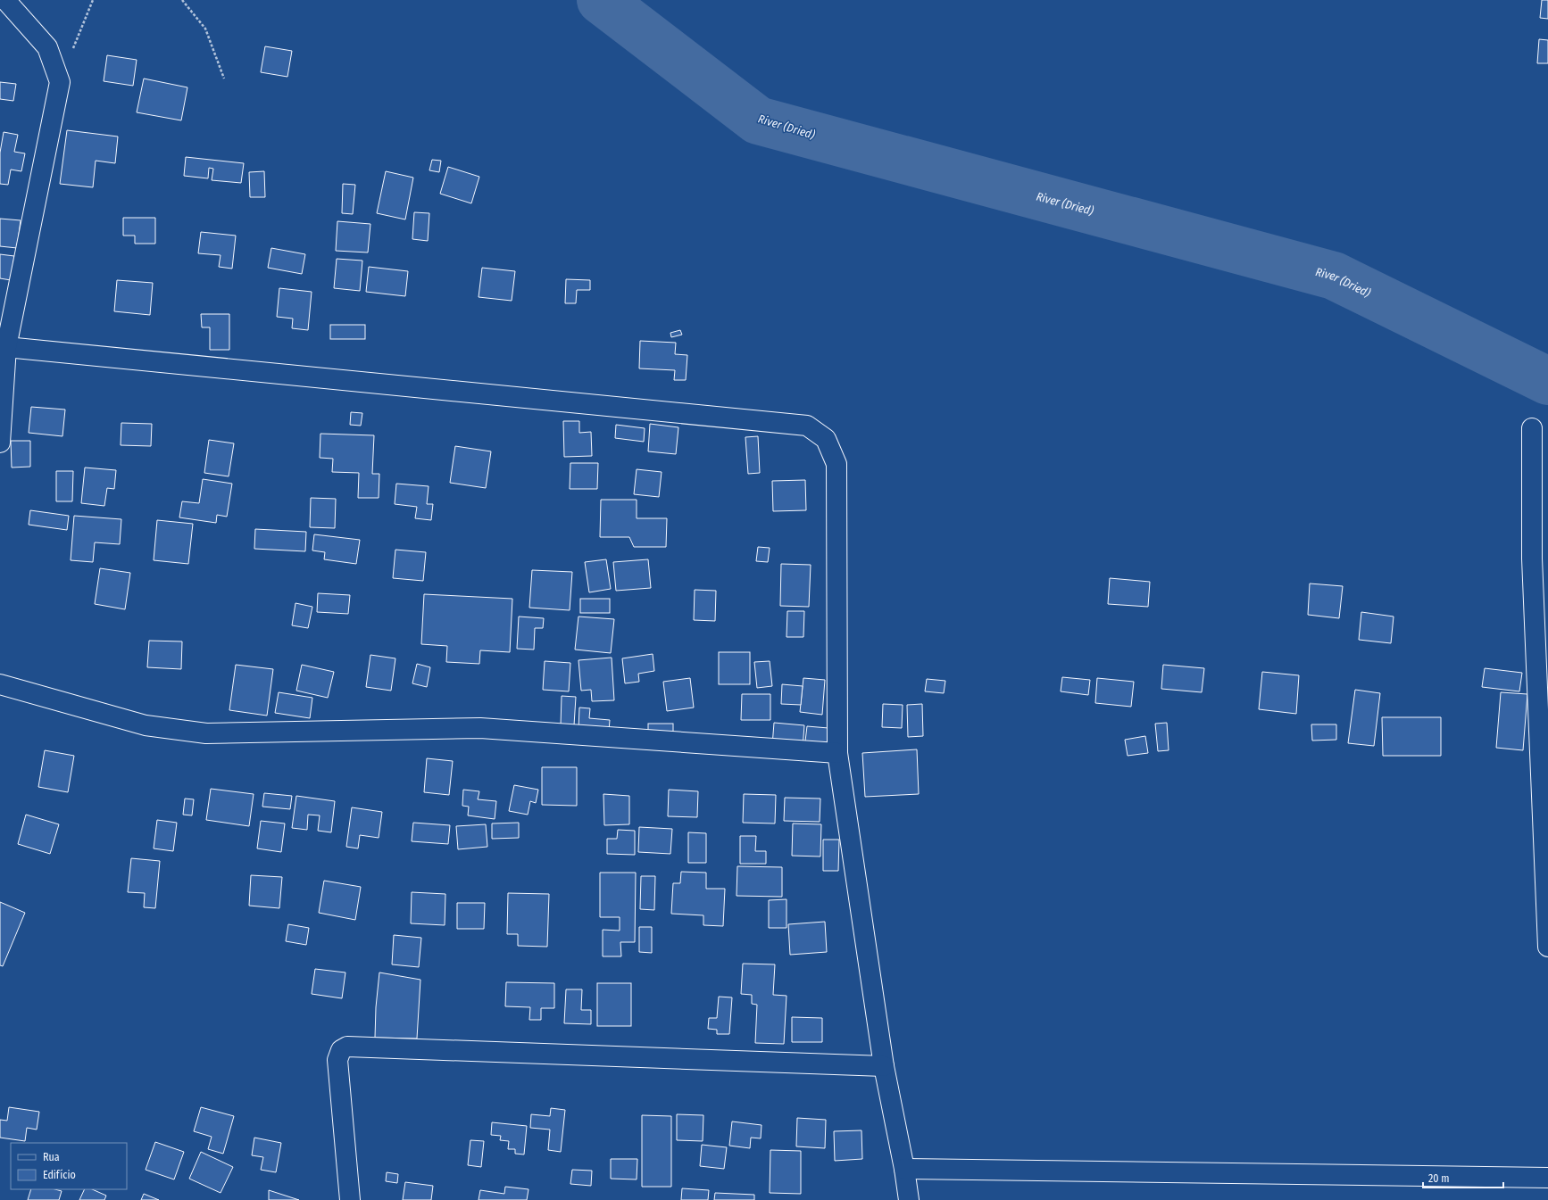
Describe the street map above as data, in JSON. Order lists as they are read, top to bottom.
{
  "water": ["River (Dried)"],
  "legend": ["Rua", "Edifício"],
  "scale_bar": "20 m"
}
